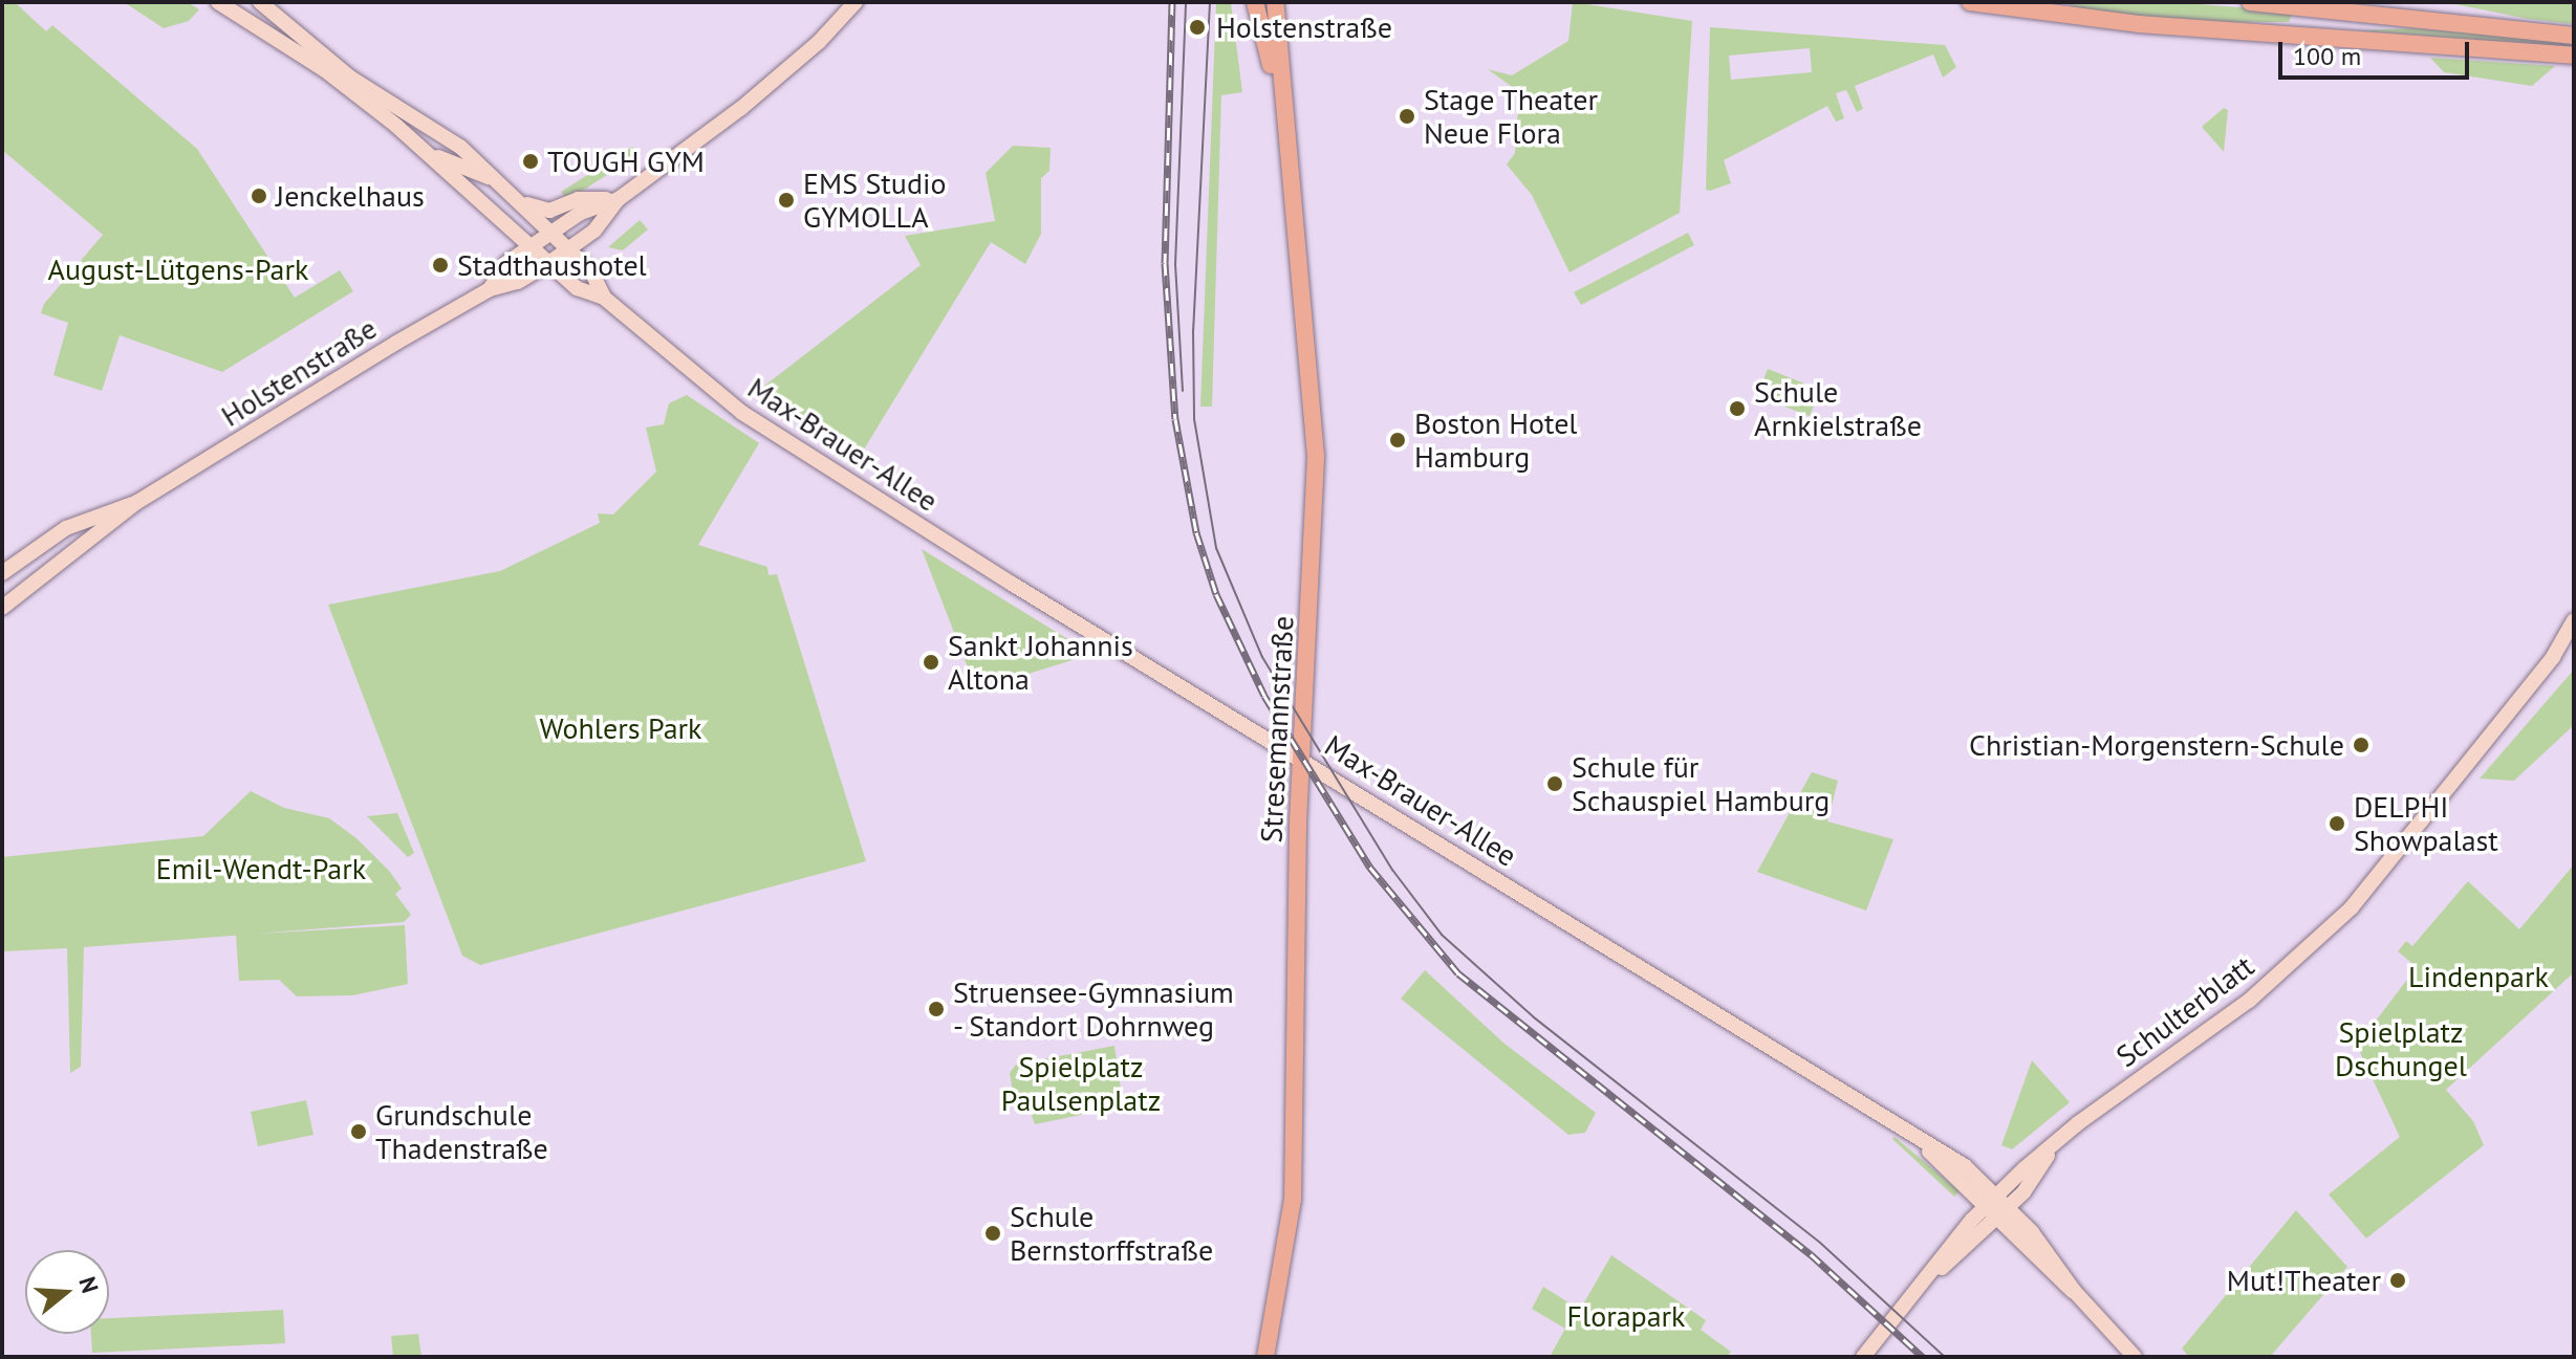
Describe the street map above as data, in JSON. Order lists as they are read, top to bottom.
{
  "streets": {
    "main road": [
      "Holstenstraße",
      "Max-Brauer-Allee",
      "Stresemannstraße",
      "Schulterblatt"
    ]
  },
  "crossings": [
    ["Holstenstraße", "Max-Brauer-Allee"],
    ["Max-Brauer-Allee", "Stresemannstraße"],
    ["Max-Brauer-Allee", "Schulterblatt"]
  ],
  "parks": [
    "August-Lütgens-Park",
    "Wohlers Park",
    "Emil-Wendt-Park",
    "Lindenpark",
    "Spielplatz Dschungel",
    "Spielplatz Paulsenplatz",
    "Florapark"
  ],
  "places": [
    "Holstenstraße",
    "Stage Theater Neue Flora",
    "TOUGH GYM",
    "Jenckelhaus",
    "EMS Studio GYMOLLA",
    "Stadthaushotel",
    "Schule Arnkielstraße",
    "Boston Hotel Hamburg",
    "Sankt Johannis Altona",
    "Christian-Morgenstern-Schule",
    "Schule für Schauspiel Hamburg",
    "DELPHI Showpalast",
    "Struensee-Gymnasium - Standort Dohrnweg",
    "Grundschule Thadenstraße",
    "Schule Bernstorffstraße",
    "Mut!Theater"
  ],
  "scale_bar": "100 m",
  "north": "right"
}
